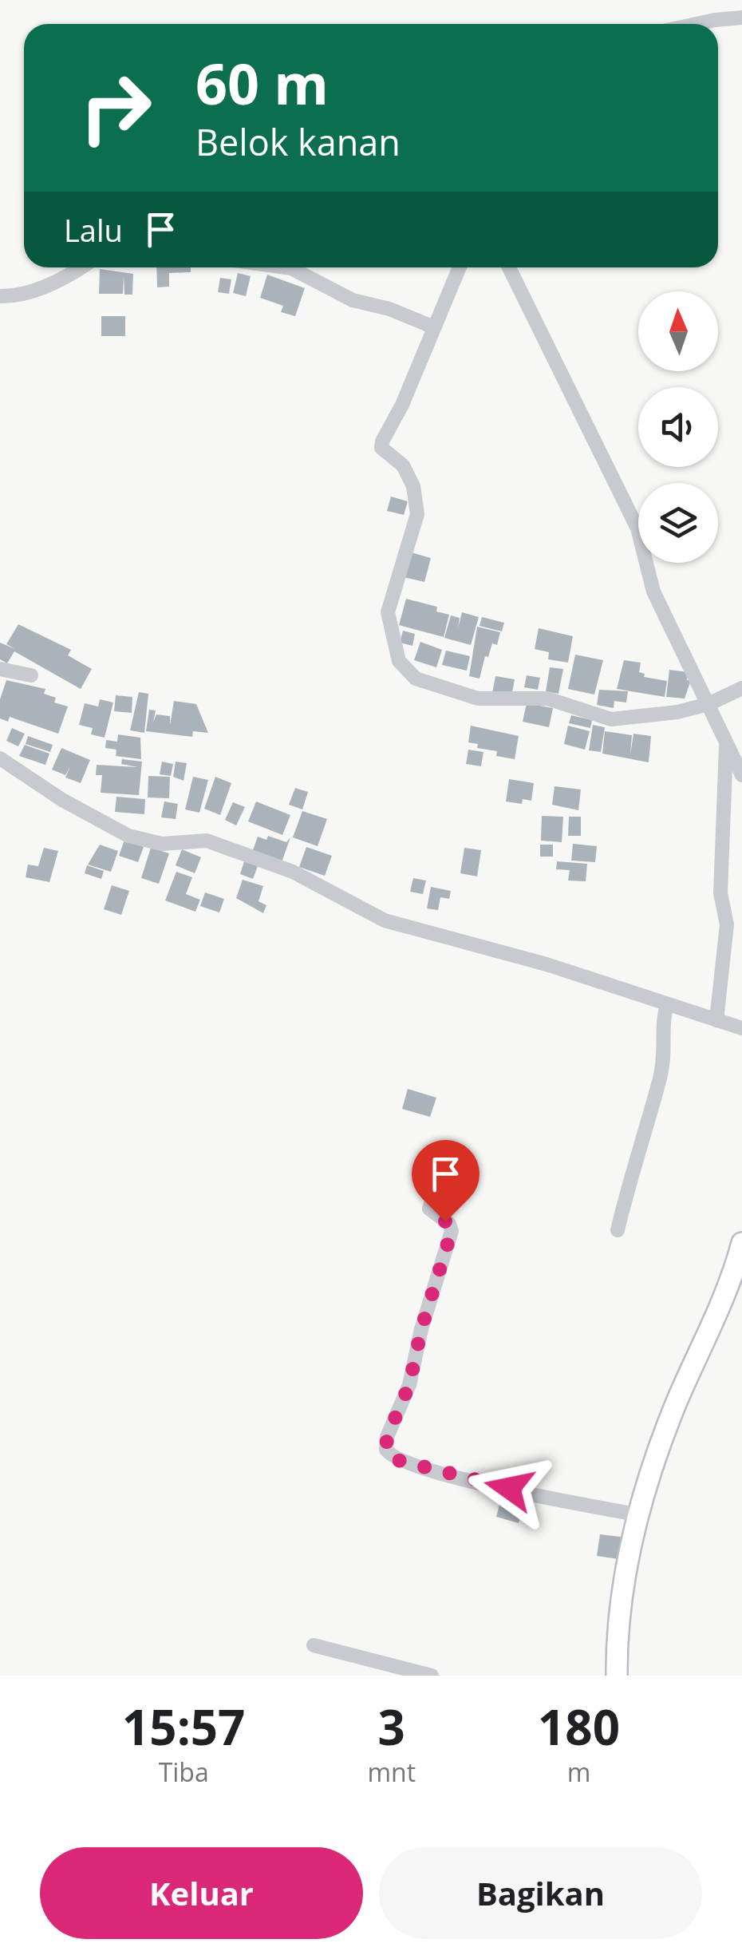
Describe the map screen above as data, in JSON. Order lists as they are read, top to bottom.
{
  "north": "top",
  "page": {
    "turn": ["60 m", "Belok kanan"],
    "then": "Lalu",
    "eta": [
      "15:57",
      "Tiba",
      "3",
      "mnt",
      "180",
      "m"
    ],
    "buttons": ["Keluar", "Bagikan"]
  }
}
